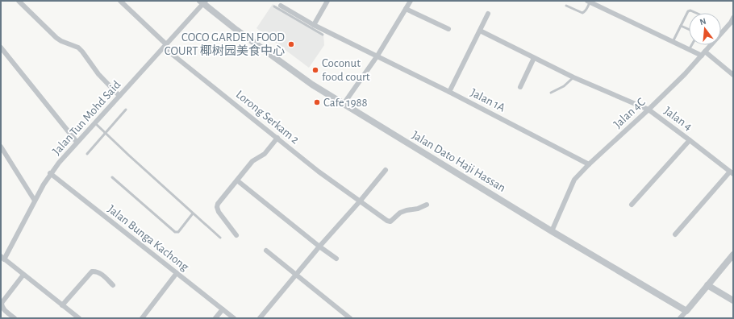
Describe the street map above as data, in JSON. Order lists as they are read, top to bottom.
{
  "streets": {
    "street": [
      "Jalan 1A",
      "Jalan 4C",
      "Lorong Serkam 2",
      "Jalan Tun Mohd Said",
      "Jalan 4",
      "Jalan Dato Haji Hassan",
      "Jalan Bunga Kachong"
    ]
  },
  "crossings": [
    ["Jalan 1A", "Jalan 4C"],
    ["Jalan 4C", "Jalan 4"],
    ["Jalan 4C", "Jalan Dato Haji Hassan"],
    ["Lorong Serkam 2", "Jalan Tun Mohd Said"],
    ["Jalan Tun Mohd Said", "Jalan Dato Haji Hassan"],
    ["Jalan Tun Mohd Said", "Jalan Bunga Kachong"]
  ],
  "places": ["COCO GARDEN FOOD COURT 椰树园美食中心", "Coconut food court", "Cafe 1988"],
  "north": "top"
}
